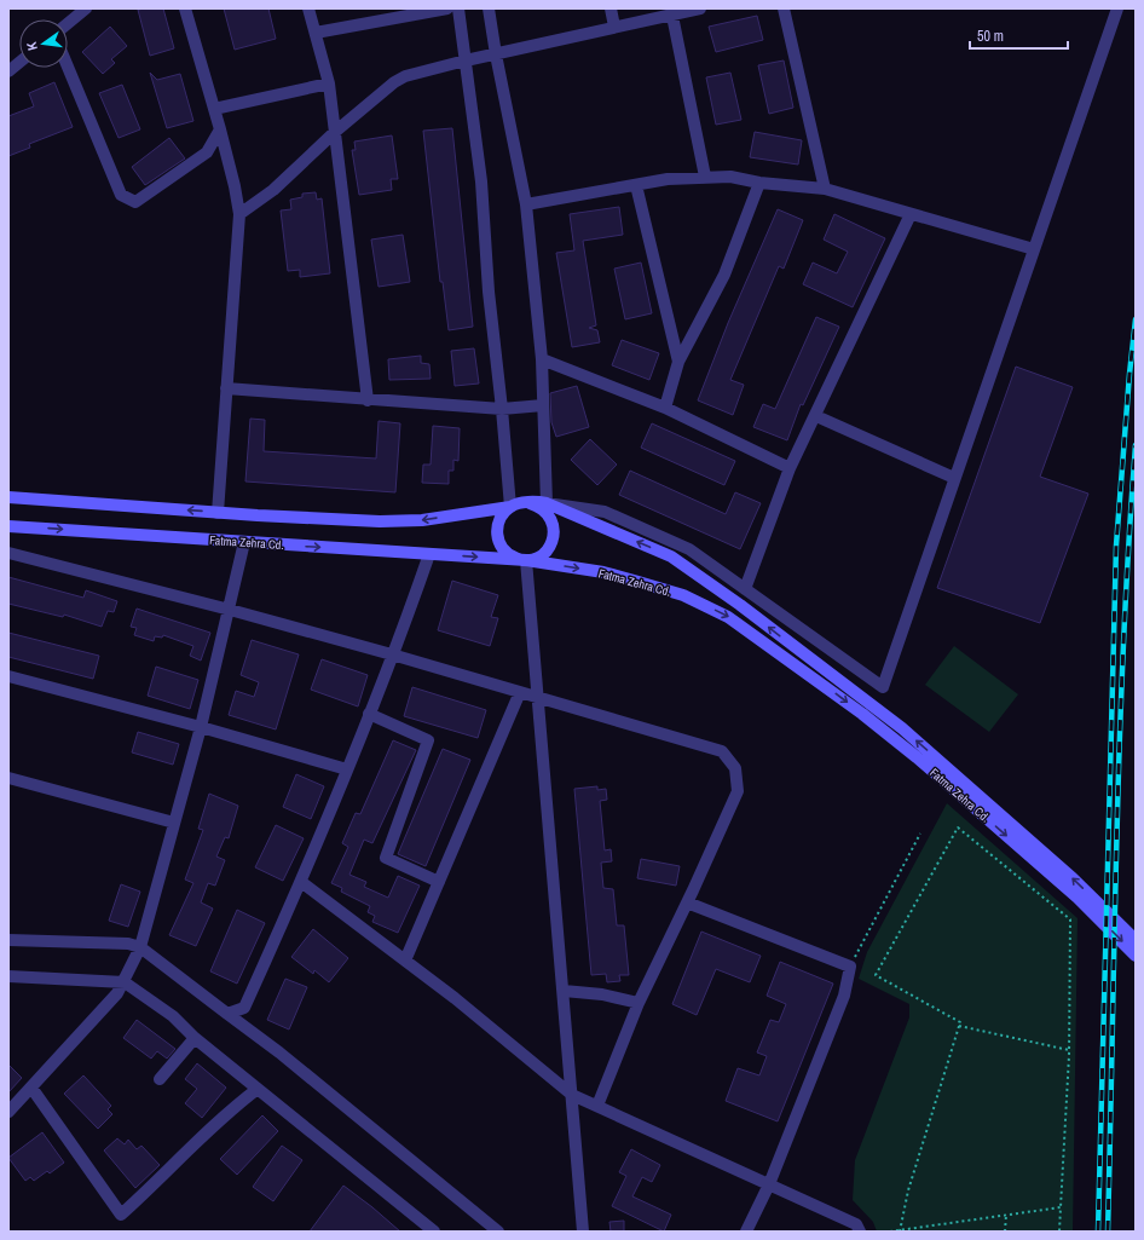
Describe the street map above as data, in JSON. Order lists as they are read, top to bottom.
{
  "streets": {
    "main road": ["Fatma Zehra Cd."]
  },
  "scale_bar": "50 m",
  "north": "left"
}
